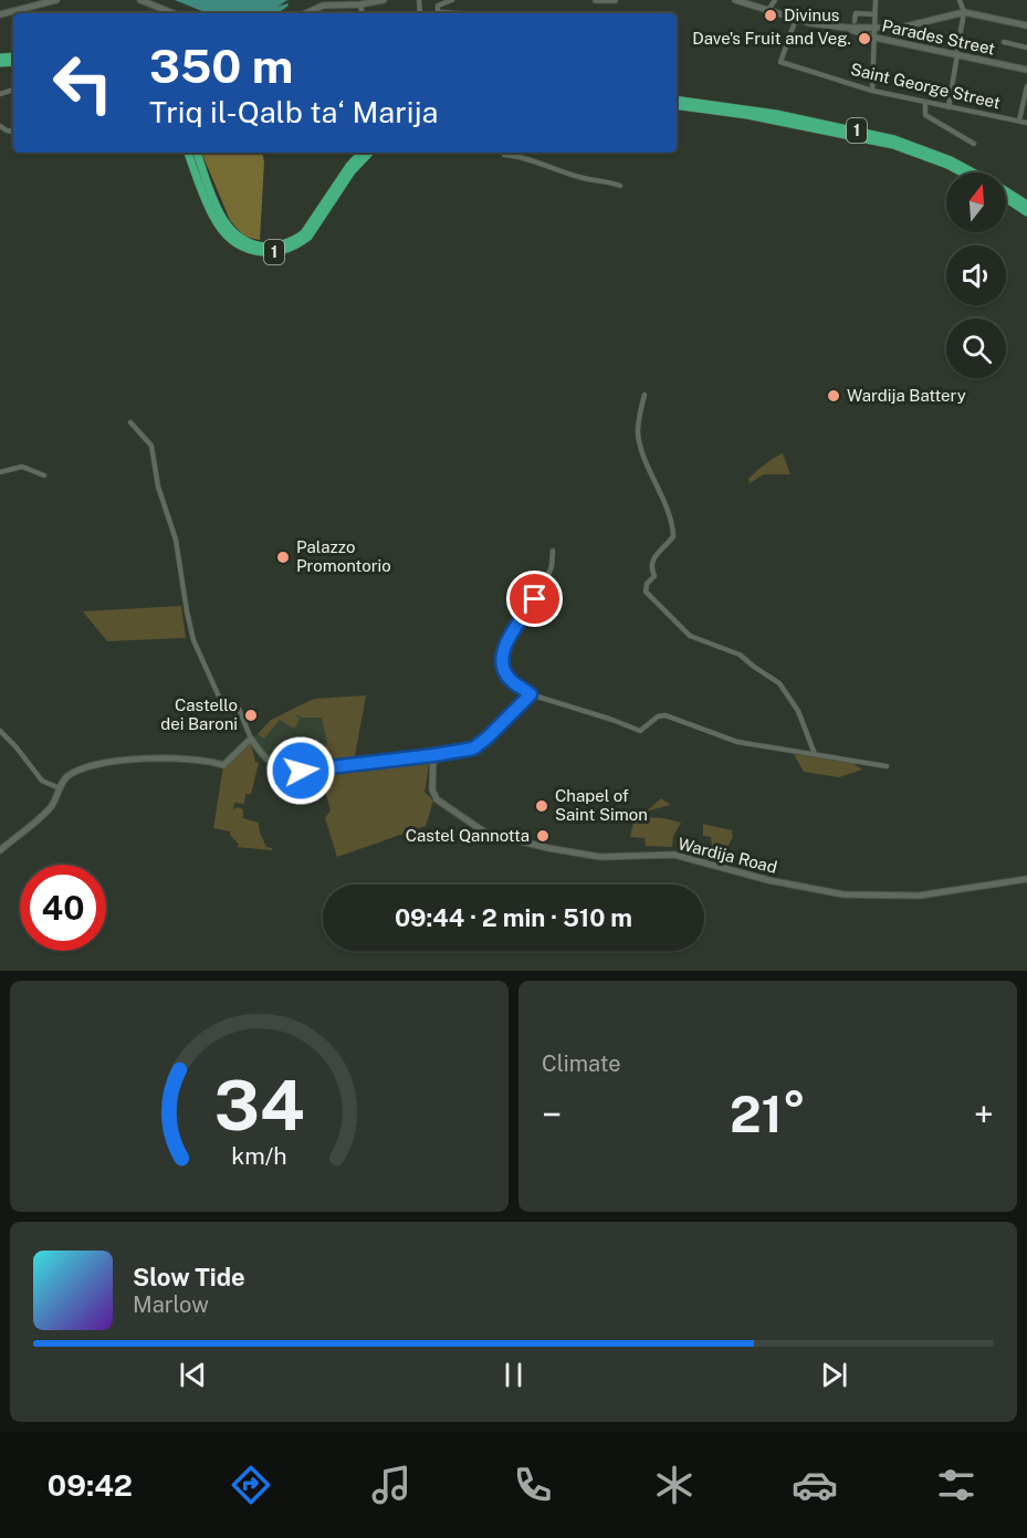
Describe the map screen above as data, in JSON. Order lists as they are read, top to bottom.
{
  "streets": {
    "highway": ["1"],
    "street": ["Parades Street", "Saint George Street", "Wardija Road"]
  },
  "places": [
    "Divinus",
    "Dave's Fruit and Veg.",
    "Wardija Battery",
    "Palazzo Promontorio",
    "Castello dei Baroni",
    "Chapel of Saint Simon",
    "Castel Qannotta"
  ],
  "north": "top",
  "page": {
    "turn": ["350 m", "Triq il-Qalb ta‘ Marija"],
    "limit": "40",
    "trip": "09:44 · 2 min · 510 m",
    "tile": "Climate",
    "heat": ["−", "21°", "+"],
    "song": ["Slow Tide", "Marlow"],
    "tabs": "09:42",
    "gauge": ["34", "km/h"]
  }
}
